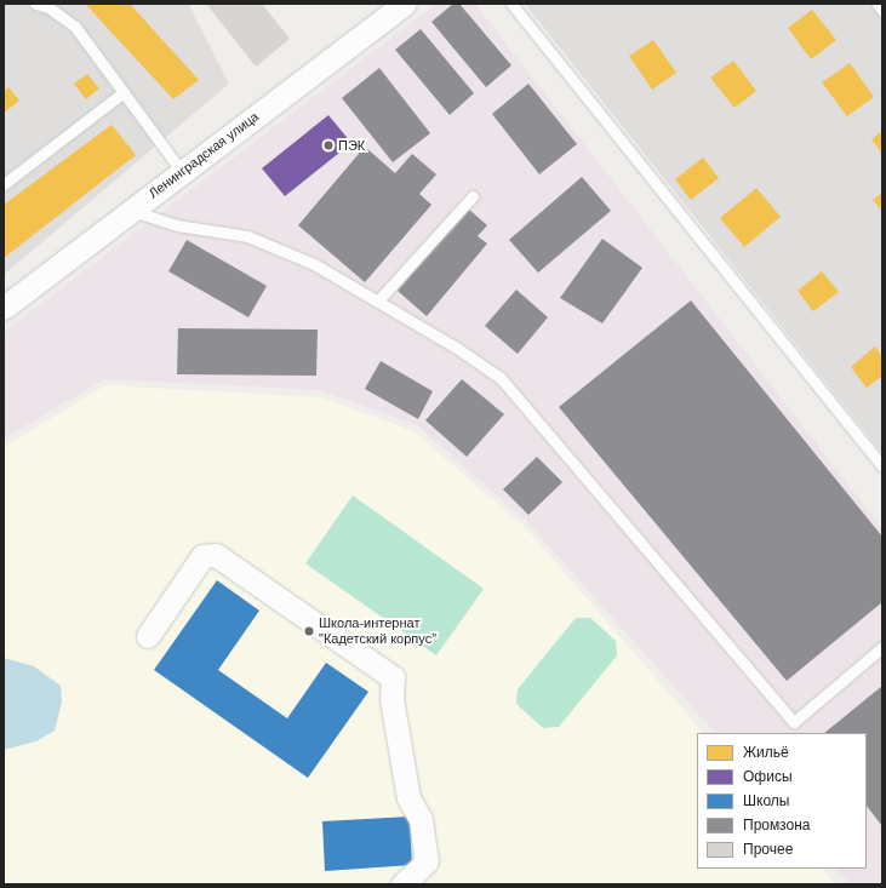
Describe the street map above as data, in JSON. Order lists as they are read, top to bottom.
{
  "streets": {
    "street": ["Ленинградская улица"]
  },
  "places": ["ПЭК", "Школа-интернат \"Кадетский корпус\""],
  "legend": [
    "Жильё",
    "Офисы",
    "Школы",
    "Промзона",
    "Прочее"
  ]
}
